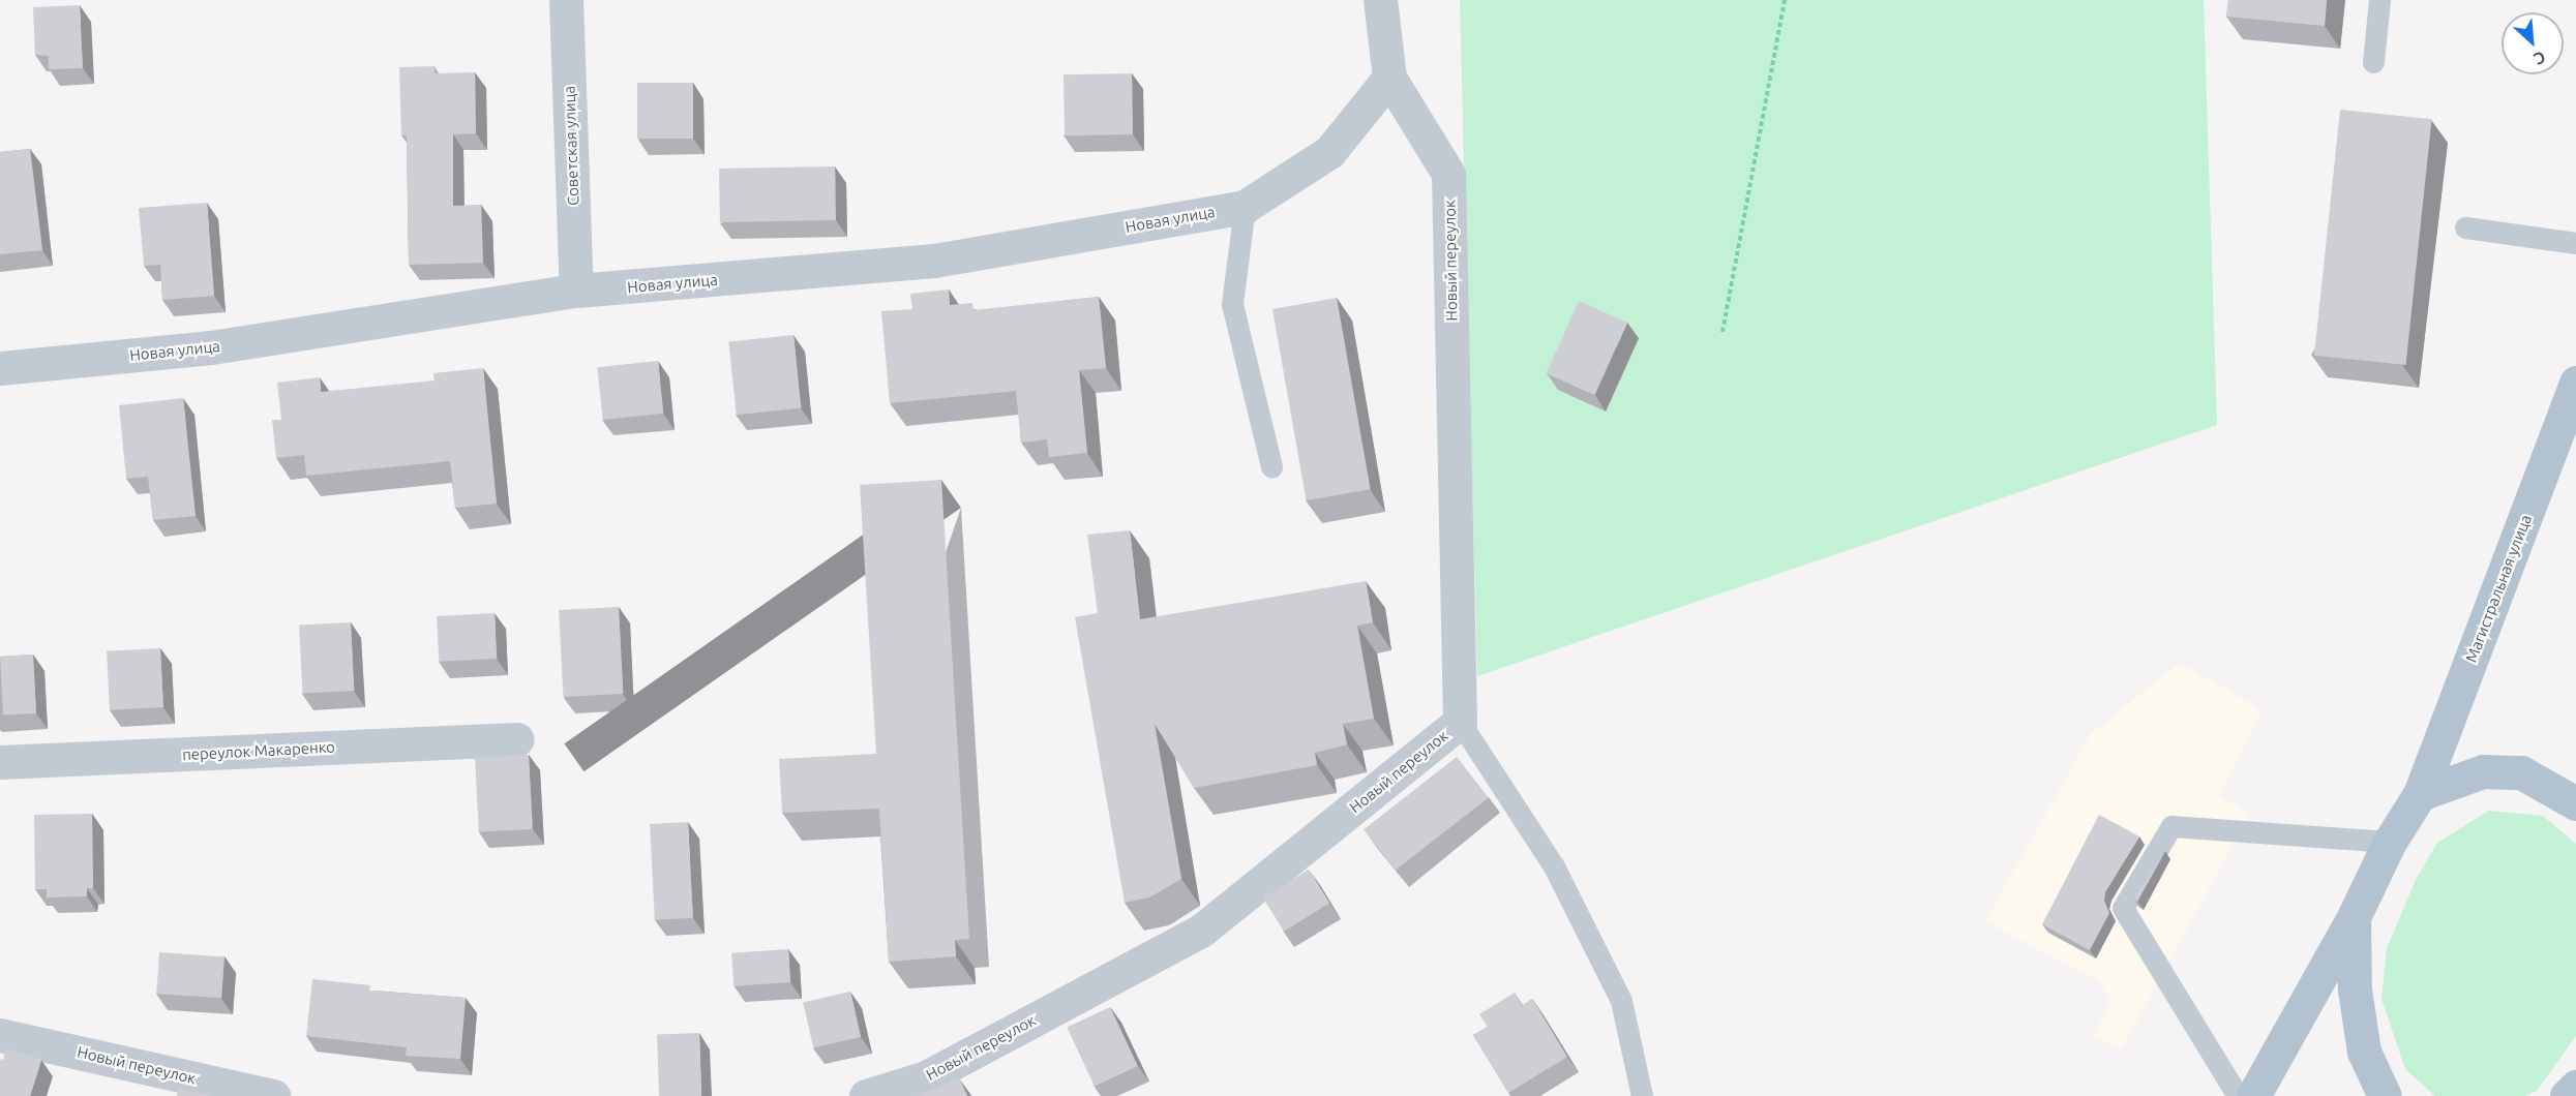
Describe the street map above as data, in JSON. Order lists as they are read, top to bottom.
{
  "streets": {
    "main road": ["Магистральная улица"],
    "street": [
      "Советская улица",
      "Новая улица",
      "Новый переулок",
      "переулок Макаренко"
    ]
  },
  "crossings": [
    ["Советская улица", "Новая улица"],
    ["Новая улица", "Новый переулок"]
  ],
  "north": "bottom right"
}
